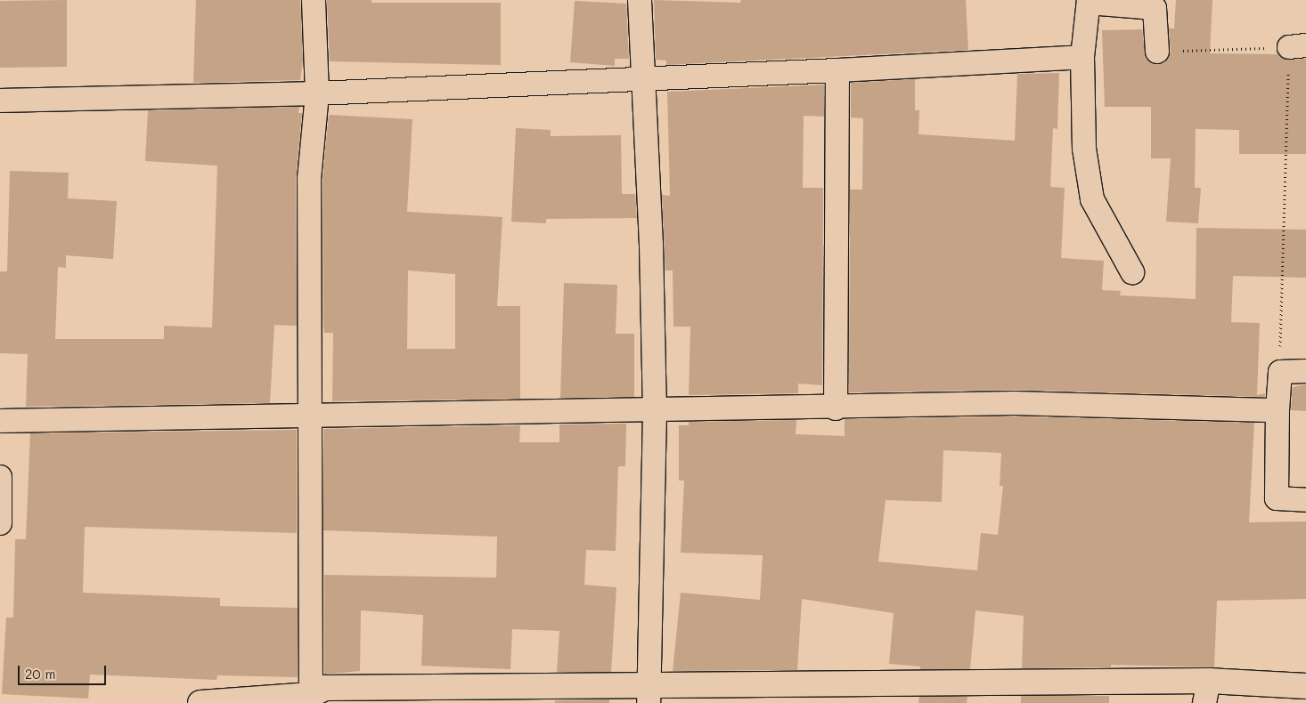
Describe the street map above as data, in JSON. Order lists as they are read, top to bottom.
{
  "scale_bar": "20 m"
}
